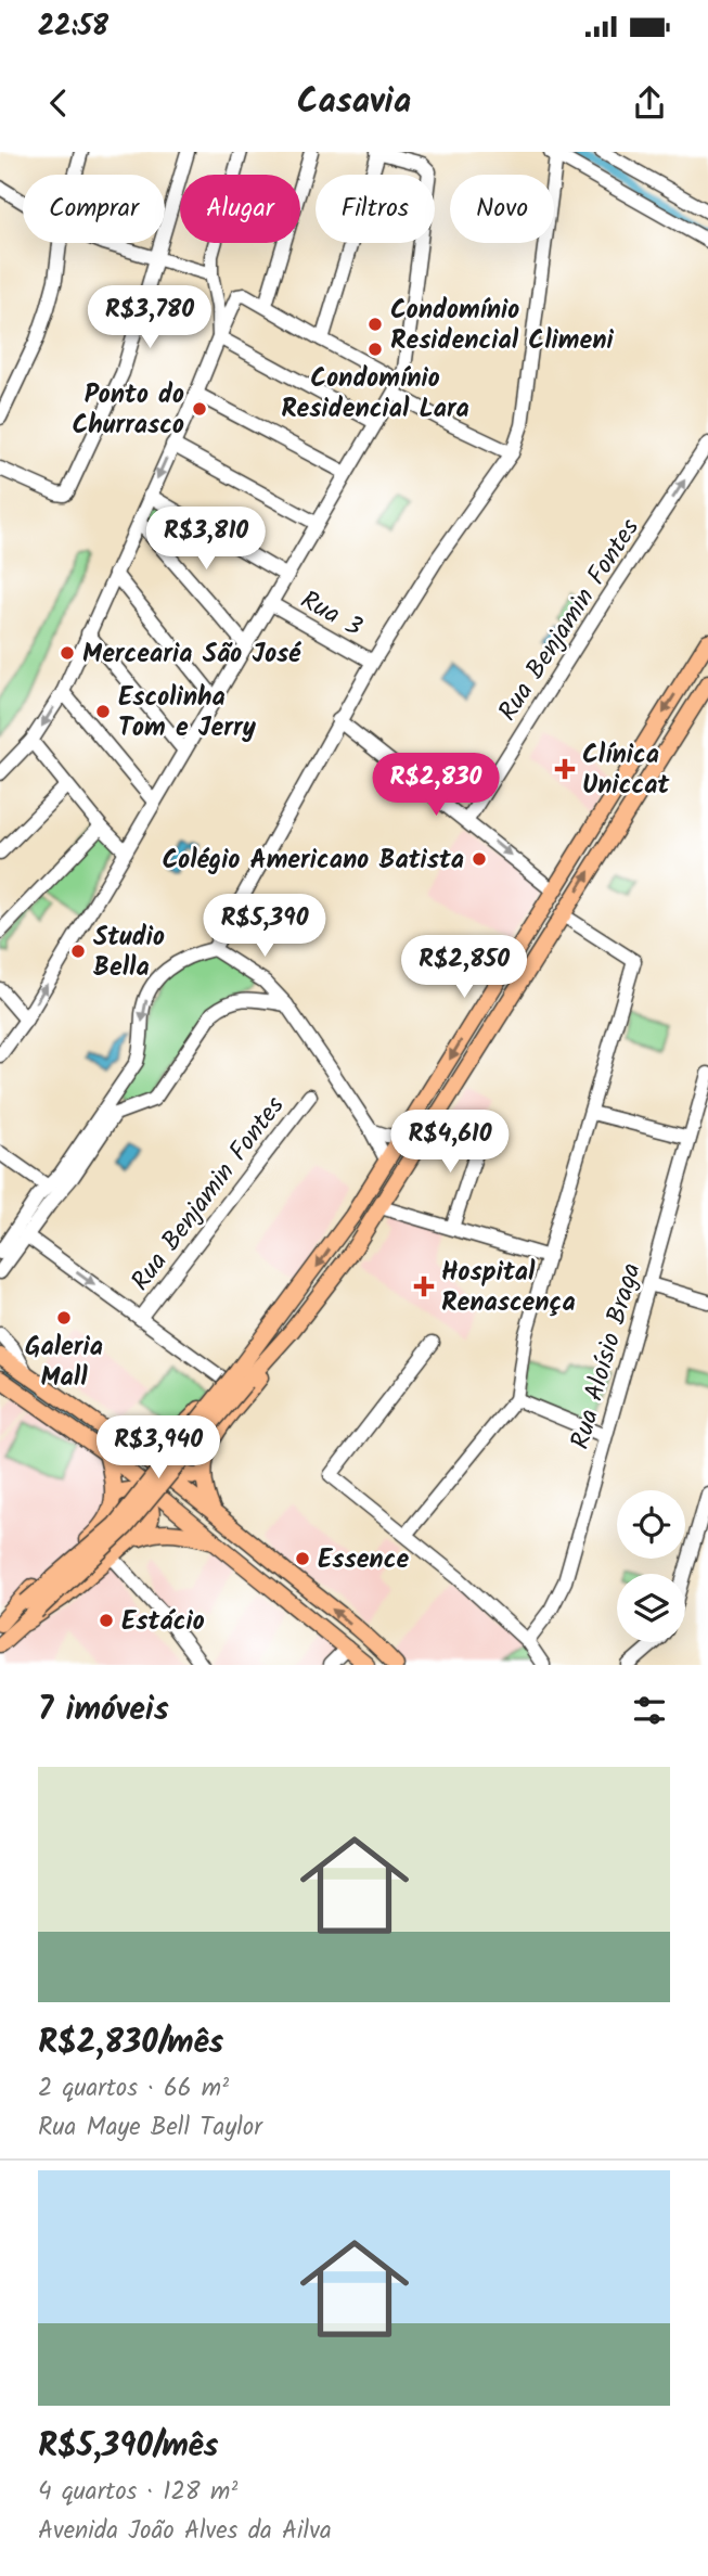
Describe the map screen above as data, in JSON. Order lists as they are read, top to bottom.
{
  "streets": {
    "street": ["Rua 3", "Rua Benjamin Fontes", "Rua Aloísio Braga"]
  },
  "one_way": ["Rua Benjamin Fontes"],
  "places": {
    "other": [
      "Condomínio Residencial Climeni",
      "Condomínio Residencial Lara",
      "Ponto do Churrasco",
      "Mercearia São José",
      "Escolinha Tom e Jerry",
      "Colégio Americano Batista",
      "Studio Bella",
      "Galeria Mall",
      "Essence",
      "Estácio"
    ],
    "health": ["Clínica Uniccat", "Hospital Renascença"]
  },
  "page": {
    "status": "22:58",
    "header": "Casavia",
    "chip": [
      "Comprar",
      "Alugar",
      "Filtros",
      "Novo"
    ],
    "price": [
      "R$3,780",
      "R$3,810",
      "R$2,830",
      "R$5,390",
      "R$2,850",
      "R$4,610",
      "R$3,940"
    ],
    "heading": "7 imóveis",
    "list": [
      {
        "name": "R$2,830/mês",
        "note": "2 quartos · 66 m² · Rua Maye Bell Taylor"
      },
      {
        "name": "R$5,390/mês",
        "note": "4 quartos · 128 m² · Avenida João Alves da Ailva"
      }
    ]
  }
}
